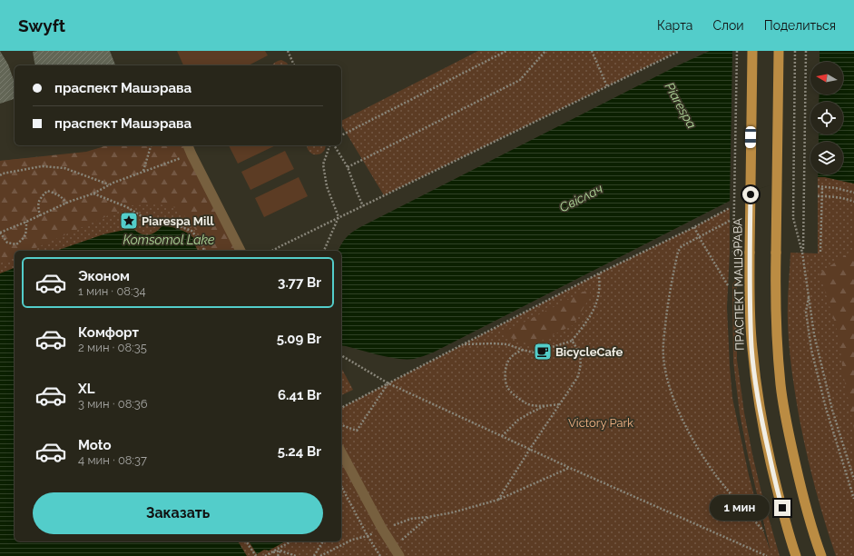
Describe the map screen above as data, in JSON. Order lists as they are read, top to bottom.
{
  "streets": {
    "main road": ["ПРАСПЕКТ МАШЭРАВА"]
  },
  "water": ["Piarespa", "Свіслач", "Komsomol Lake"],
  "parks": ["Victory Park"],
  "places": {
    "place": ["Piarespa Mill"],
    "cafe": ["BicycleCafe"]
  },
  "north": "left",
  "page": {
    "header": "Swyft",
    "nav": ["Карта", "Слои", "Поделиться"],
    "banner": ["праспект Машэрава", "праспект Машэрава"],
    "list": [
      {
        "name": "Эконом",
        "note": "1 мин · 08:34",
        "value": "3.77 Br"
      },
      {
        "name": "Комфорт",
        "note": "2 мин · 08:35",
        "value": "5.09 Br"
      },
      {
        "name": "XL",
        "note": "3 мин · 08:36",
        "value": "6.41 Br"
      },
      {
        "name": "Moto",
        "note": "4 мин · 08:37",
        "value": "5.24 Br"
      }
    ],
    "buttons": "Заказать",
    "bubble": "1 мин"
  }
}
